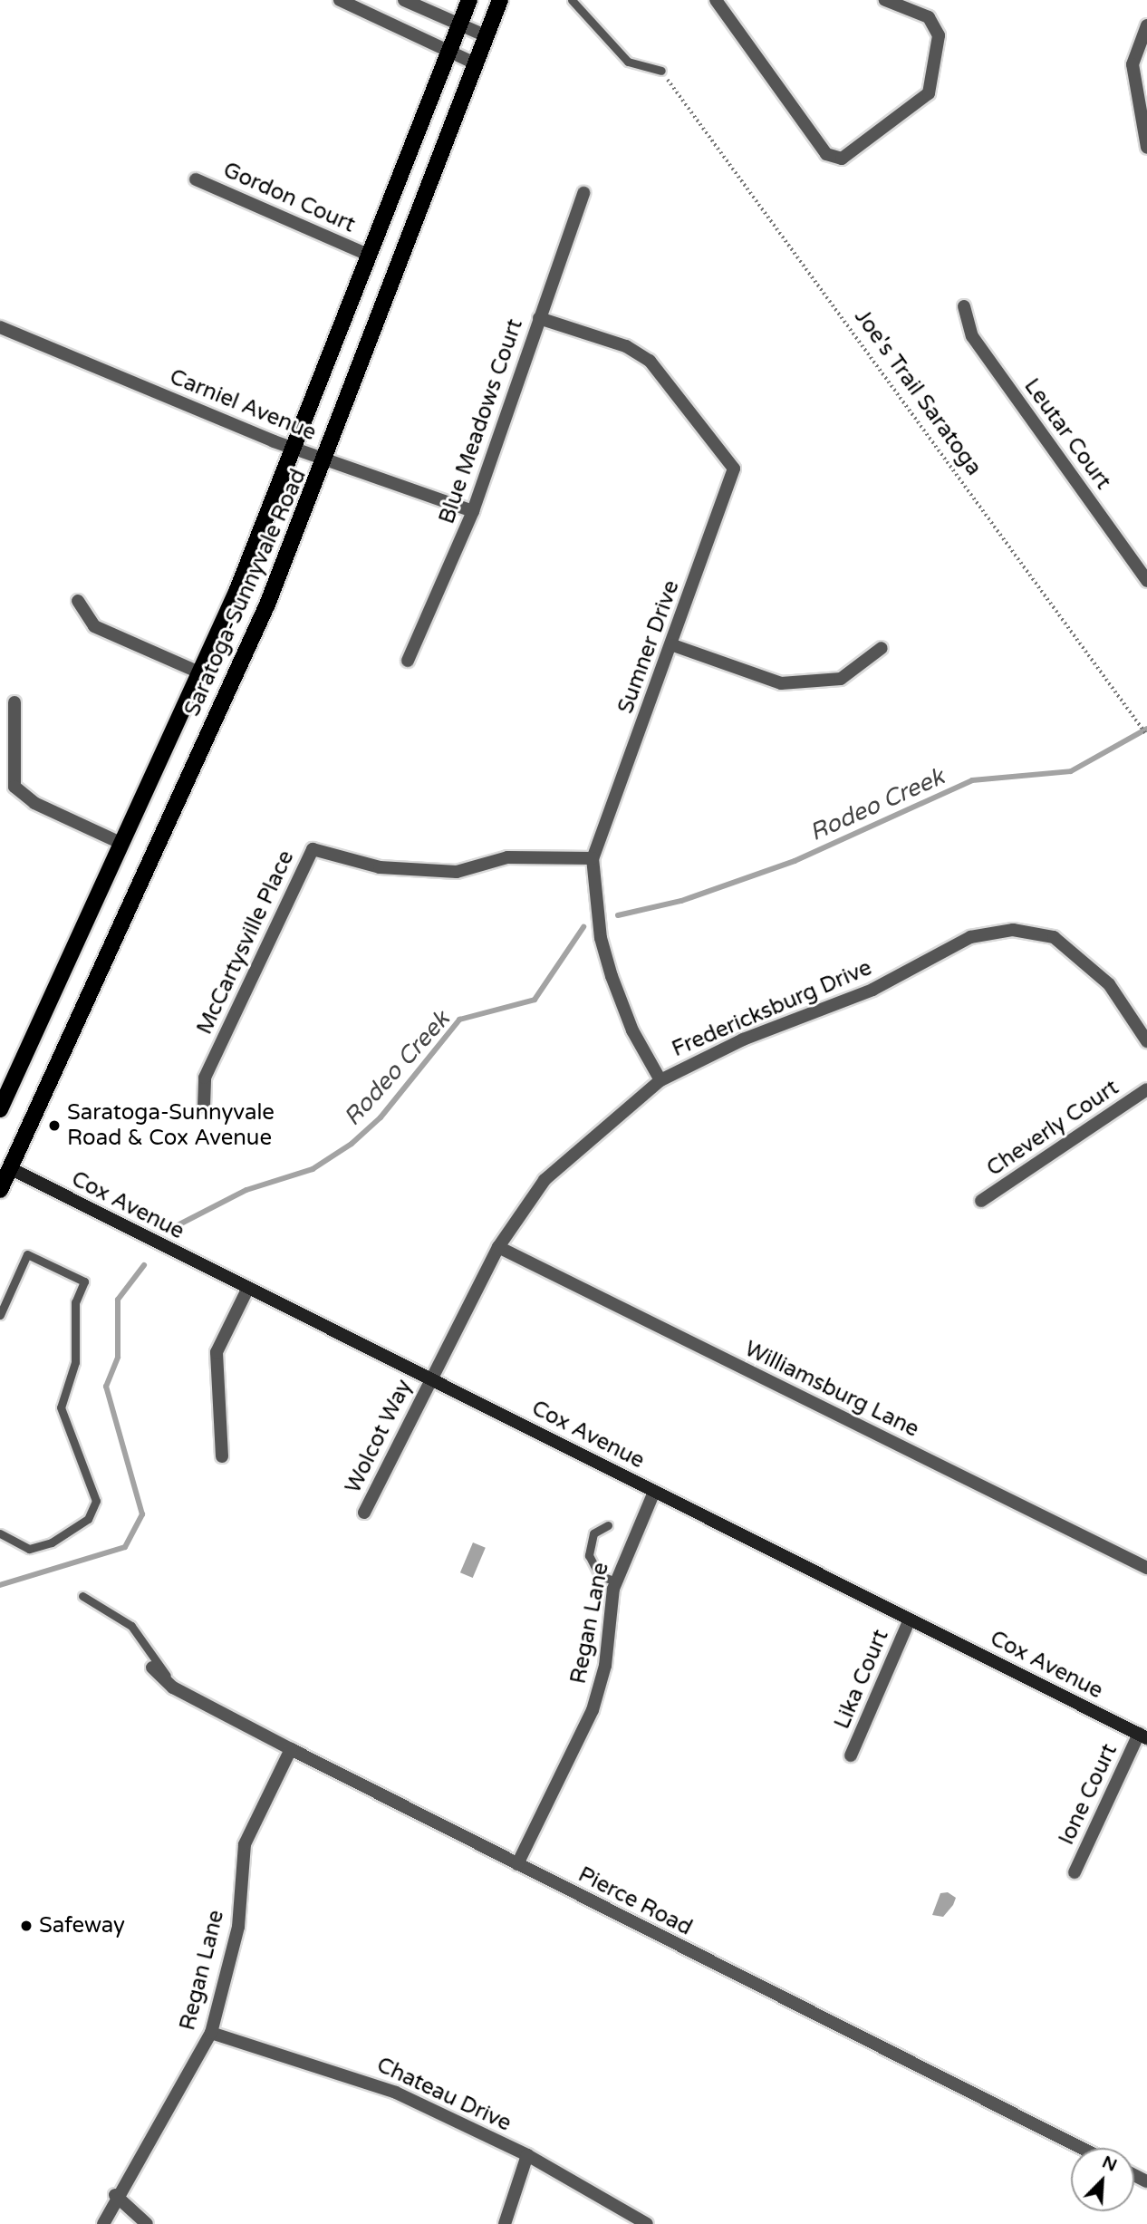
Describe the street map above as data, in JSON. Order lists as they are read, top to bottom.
{
  "streets": {
    "main road": ["Saratoga-Sunnyvale Road", "Cox Avenue"],
    "street": [
      "Gordon Court",
      "Carniel Avenue",
      "Blue Meadows Court",
      "Leutar Court",
      "Sumner Drive",
      "McCartysville Place",
      "Fredericksburg Drive",
      "Cheverly Court",
      "Williamsburg Lane",
      "Wolcot Way",
      "Regan Lane",
      "Lika Court",
      "Ione Court",
      "Pierce Road",
      "Chateau Drive"
    ],
    "path": ["Joe's Trail Saratoga"]
  },
  "crossings": [
    ["Gordon Court", "Saratoga-Sunnyvale Road"],
    ["Carniel Avenue", "Blue Meadows Court"],
    ["Carniel Avenue", "Saratoga-Sunnyvale Road"],
    ["Blue Meadows Court", "Sumner Drive"],
    ["Saratoga-Sunnyvale Road", "Cox Avenue"],
    ["Sumner Drive", "McCartysville Place"],
    ["Sumner Drive", "Fredericksburg Drive"],
    ["Fredericksburg Drive", "Cox Avenue"],
    ["Fredericksburg Drive", "Williamsburg Lane"],
    ["Fredericksburg Drive", "Wolcot Way"],
    ["Cox Avenue", "Wolcot Way"],
    ["Cox Avenue", "Regan Lane"],
    ["Cox Avenue", "Lika Court"],
    ["Cox Avenue", "Ione Court"],
    ["Regan Lane", "Pierce Road"],
    ["Regan Lane", "Chateau Drive"]
  ],
  "water": ["Rodeo Creek"],
  "places": ["Saratoga-Sunnyvale Road & Cox Avenue", "Safeway"],
  "north": "top right"
}
